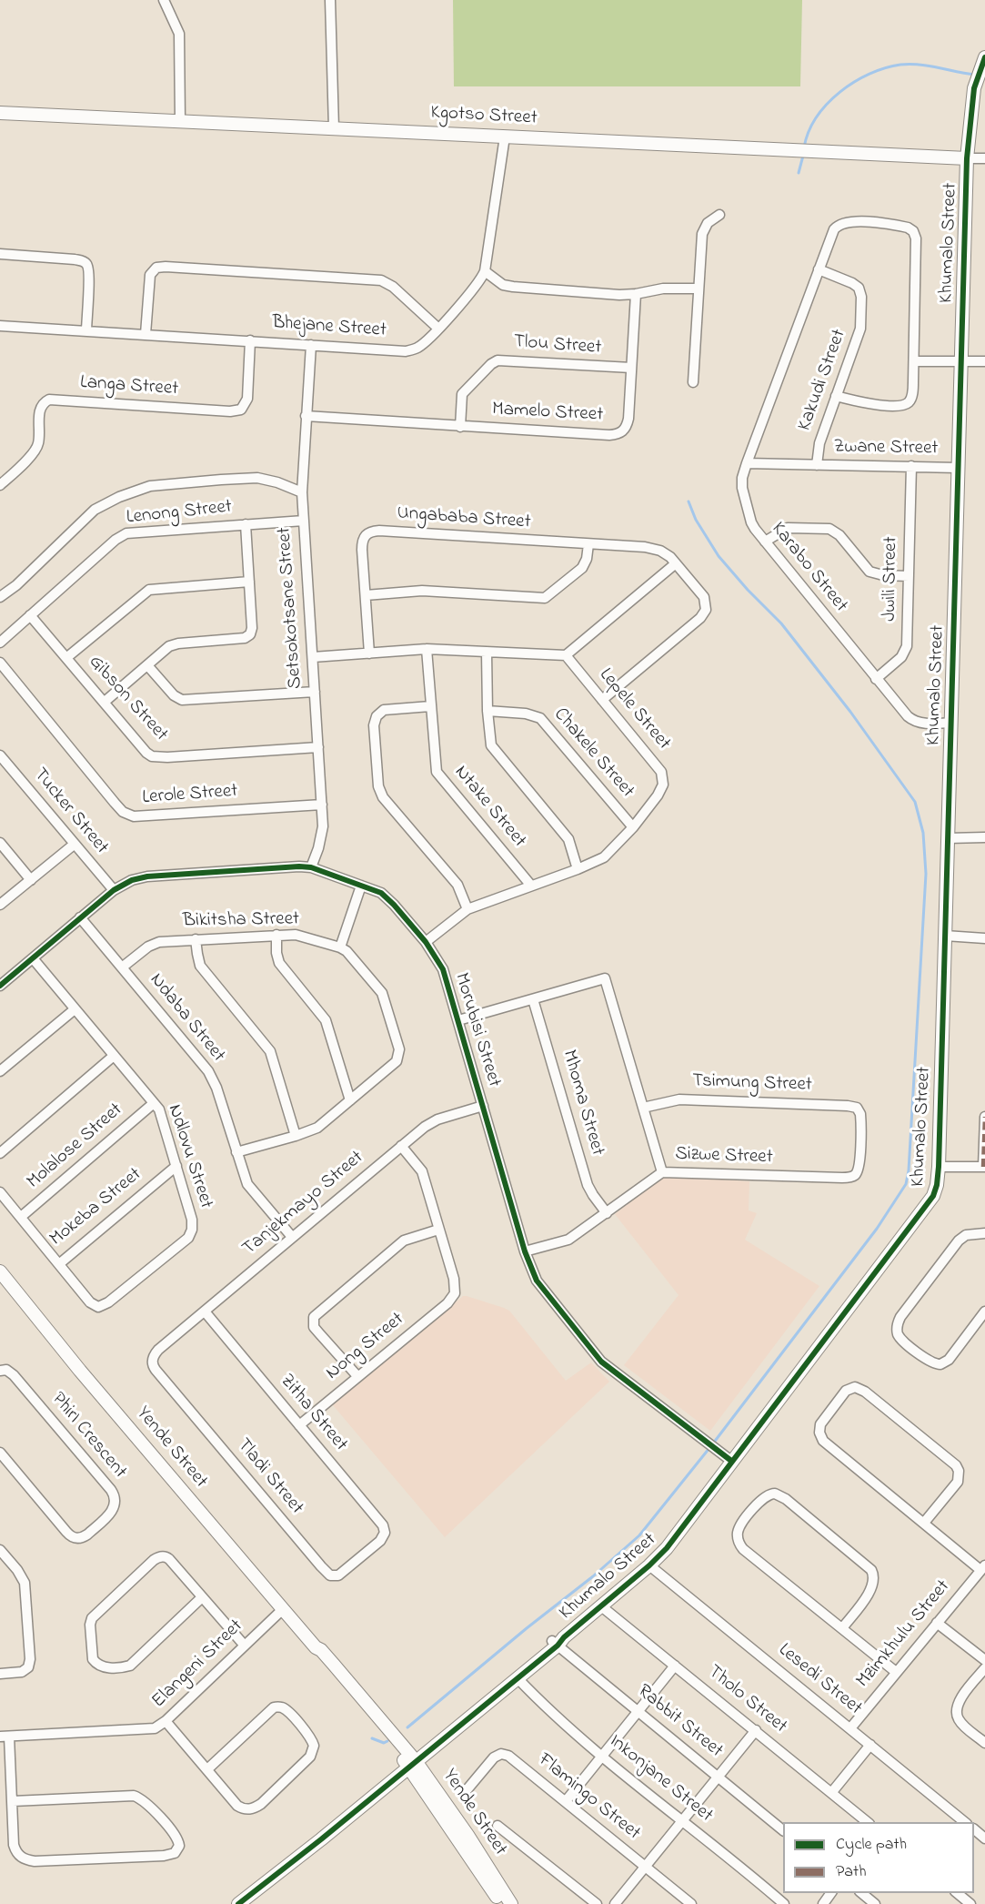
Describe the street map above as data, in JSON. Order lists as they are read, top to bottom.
{
  "streets": {
    "street": [
      "Kgotso Street",
      "Khumalo Street",
      "Bhejane Street",
      "Tlou Street",
      "Kakudi Street",
      "Langa Street",
      "Mamelo Street",
      "Zwane Street",
      "Lenong Street",
      "Ungababa Street",
      "Karabo Street",
      "Jwili Street",
      "Setsokotsane Street",
      "Gibson Street",
      "Lepele Street",
      "Chakele Street",
      "Lerole Street",
      "Ntake Street",
      "Tucker Street",
      "Bikitsha Street",
      "Ndaba Street",
      "Morubisi Street",
      "Tsimung Street",
      "Mhoma Street",
      "Molalose Street",
      "Ndlovu Street",
      "Sizwe Street",
      "Tanjekmayo Street",
      "Mokeba Street",
      "Nong Street",
      "Zitha Street",
      "PhirI Crescent",
      "Yende Street",
      "Tladi Street",
      "Mzimkhulu Street",
      "Elangeni Street",
      "Lesedi Street",
      "Tholo Street",
      "Rabbit Street",
      "Inkonjane Street",
      "Flamingo Street"
    ]
  },
  "crossings": [
    ["Kgotso Street", "Khumalo Street"],
    ["Kgotso Street", "Bhejane Street"],
    ["Khumalo Street", "Zwane Street"],
    ["Khumalo Street", "Karabo Street"],
    ["Khumalo Street", "Morubisi Street"],
    ["Khumalo Street", "Yende Street"],
    ["Khumalo Street", "Lesedi Street"],
    ["Khumalo Street", "Tholo Street"],
    ["Khumalo Street", "Rabbit Street"],
    ["Khumalo Street", "Inkonjane Street"],
    ["Bhejane Street", "Langa Street"],
    ["Bhejane Street", "Setsokotsane Street"],
    ["Tlou Street", "Mamelo Street"],
    ["Kakudi Street", "Zwane Street"],
    ["Kakudi Street", "Karabo Street"],
    ["Mamelo Street", "Setsokotsane Street"],
    ["Zwane Street", "Karabo Street"],
    ["Zwane Street", "Jwili Street"],
    ["Lenong Street", "Setsokotsane Street"],
    ["Lenong Street", "Gibson Street"],
    ["Ungababa Street", "Lepele Street"],
    ["Karabo Street", "Jwili Street"],
    ["Setsokotsane Street", "Gibson Street"],
    ["Setsokotsane Street", "Lerole Street"],
    ["Setsokotsane Street", "Morubisi Street"],
    ["Lepele Street", "Chakele Street"],
    ["Lepele Street", "Ntake Street"],
    ["Lepele Street", "Morubisi Street"],
    ["Tucker Street", "Morubisi Street"],
    ["Bikitsha Street", "Ndaba Street"],
    ["Ndaba Street", "Morubisi Street"],
    ["Ndaba Street", "Tanjekmayo Street"],
    ["Morubisi Street", "Ndlovu Street"],
    ["Morubisi Street", "Tanjekmayo Street"],
    ["Tsimung Street", "Sizwe Street"],
    ["Mhoma Street", "Sizwe Street"],
    ["Molalose Street", "Ndlovu Street"],
    ["Molalose Street", "Mokeba Street"],
    ["Ndlovu Street", "Mokeba Street"],
    ["Tanjekmayo Street", "Zitha Street"],
    ["Tanjekmayo Street", "Tladi Street"],
    ["Nong Street", "Zitha Street"],
    ["Zitha Street", "Tladi Street"],
    ["Yende Street", "Elangeni Street"],
    ["Mzimkhulu Street", "Lesedi Street"]
  ],
  "legend": ["Cycle path", "Path"]
}
